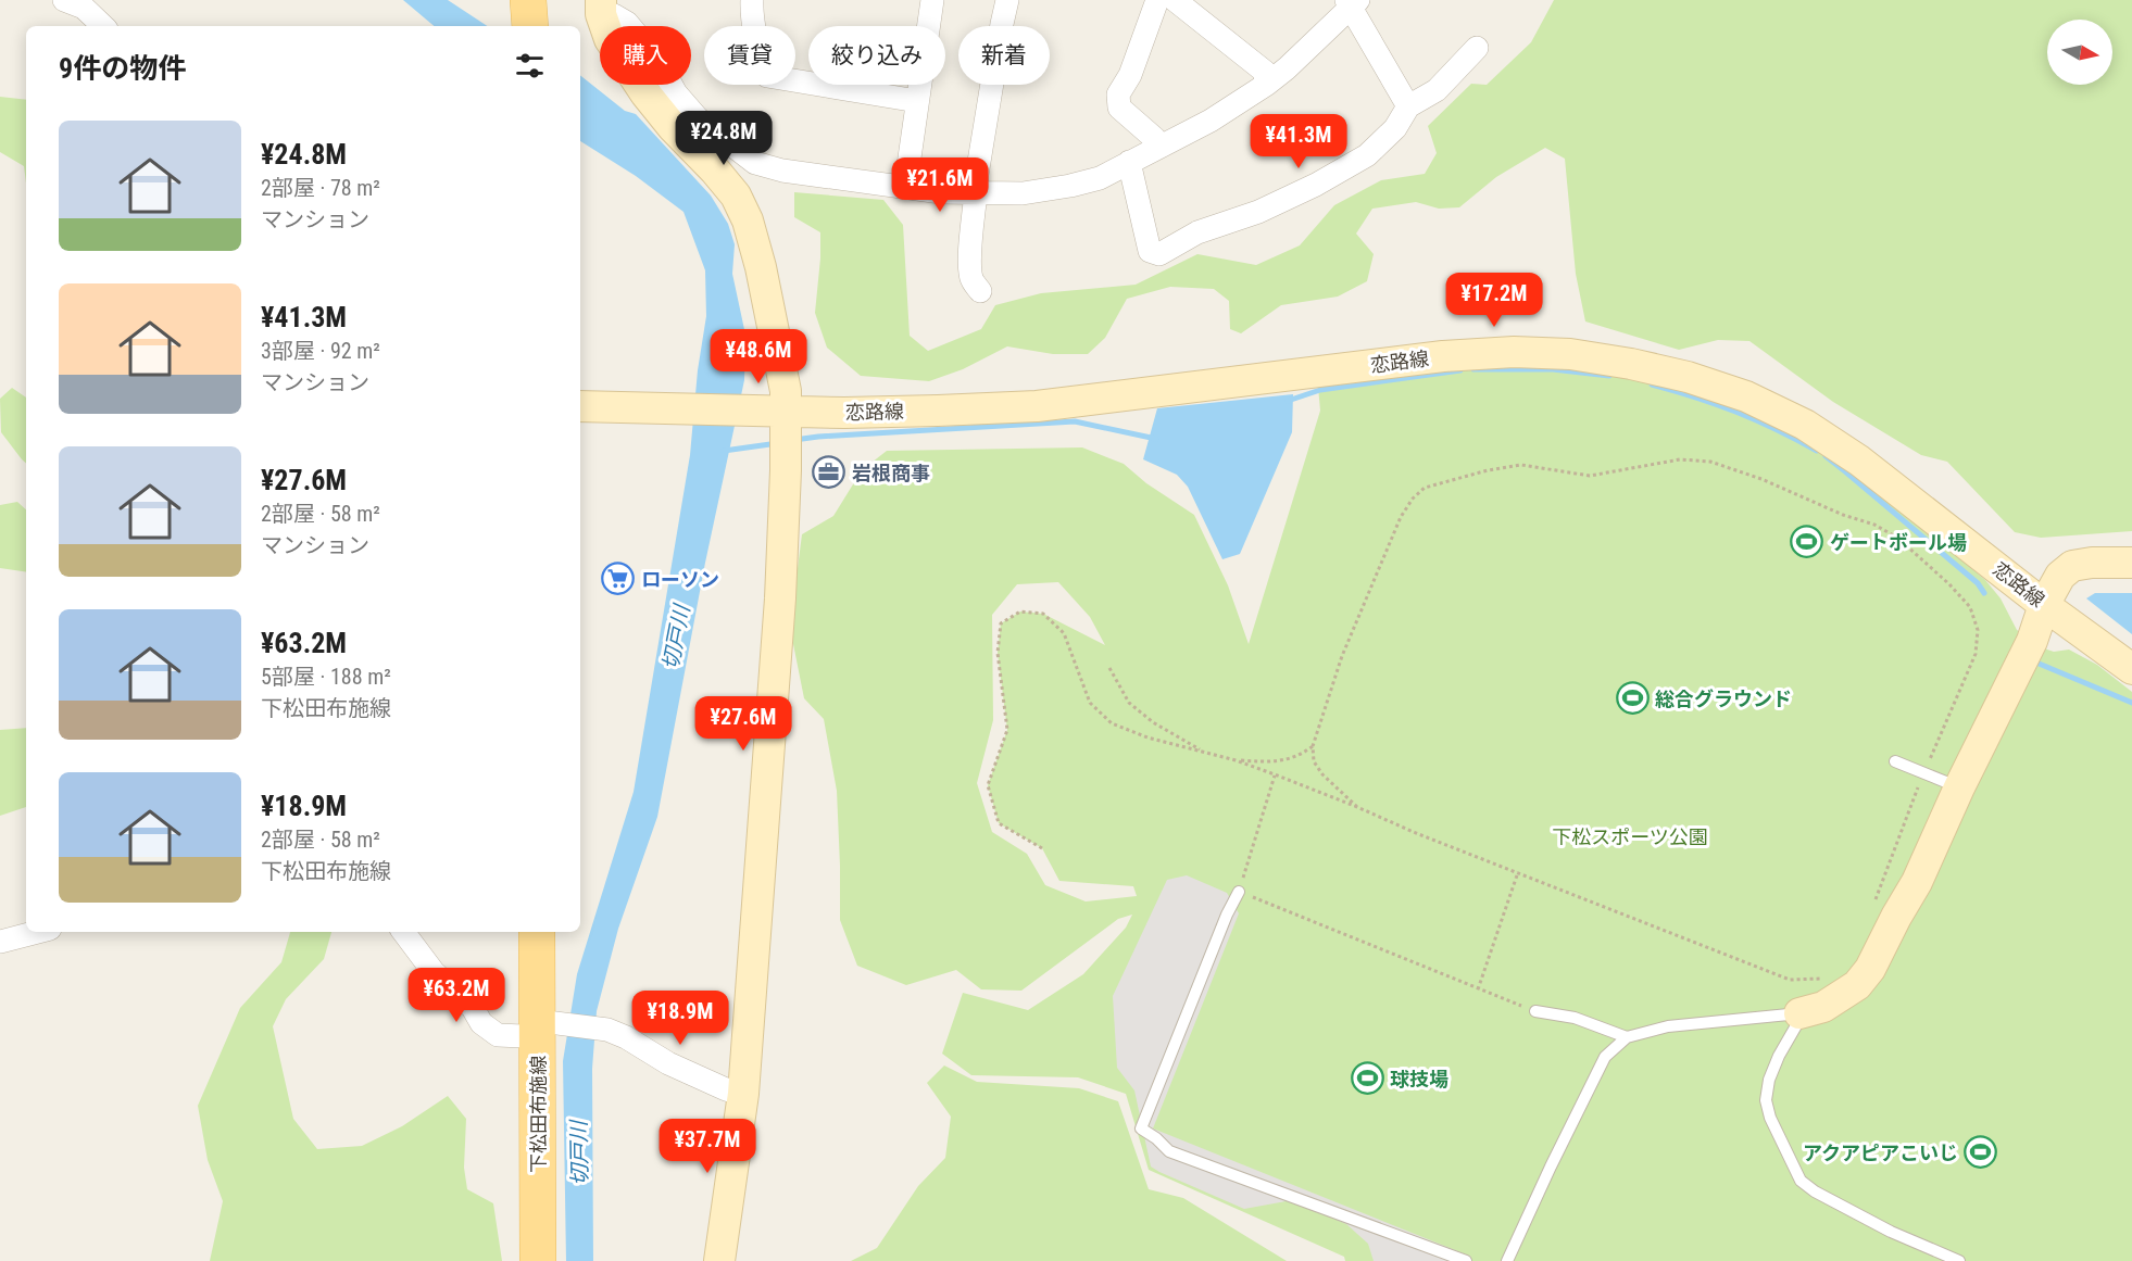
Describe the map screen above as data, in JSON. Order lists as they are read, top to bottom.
{
  "streets": {
    "main road": ["下松田布施線"],
    "street": ["恋路線"]
  },
  "water": ["切戸川"],
  "parks": ["下松スポーツ公園"],
  "places": {
    "office": ["岩根商事"],
    "sports": [
      "ゲートボール場",
      "総合グラウンド",
      "球技場",
      "アクアピアこいじ"
    ],
    "supermarket": ["ローソン"]
  },
  "north": "right",
  "page": {
    "chip": [
      "購入",
      "賃貸",
      "絞り込み",
      "新着"
    ],
    "heading": "9件の物件",
    "list": [
      {
        "name": "¥24.8M",
        "note": "2部屋 · 78 m² · マンション"
      },
      {
        "name": "¥41.3M",
        "note": "3部屋 · 92 m² · マンション"
      },
      {
        "name": "¥27.6M",
        "note": "2部屋 · 58 m² · マンション"
      },
      {
        "name": "¥63.2M",
        "note": "5部屋 · 188 m² · 下松田布施線"
      },
      {
        "name": "¥18.9M",
        "note": "2部屋 · 58 m² · 下松田布施線"
      }
    ],
    "price": [
      "¥24.8M",
      "¥41.3M",
      "¥21.6M",
      "¥17.2M",
      "¥48.6M",
      "¥27.6M",
      "¥63.2M",
      "¥18.9M",
      "¥37.7M"
    ]
  }
}
